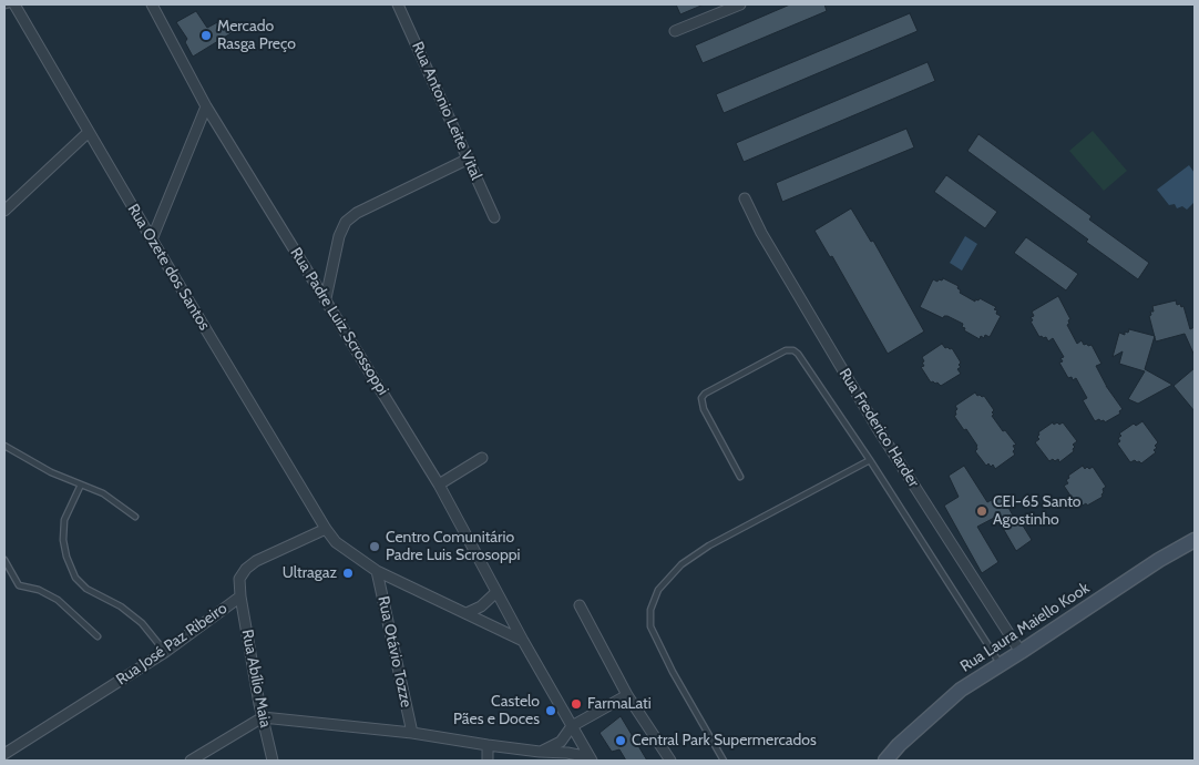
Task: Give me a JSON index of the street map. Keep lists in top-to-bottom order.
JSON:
{
  "streets": {
    "main road": ["Rua Laura Maiello Kook"],
    "street": [
      "Rua Antonio Leite Vital",
      "Rua Ozete dos Santos",
      "Rua Padre Luiz Scrossoppi",
      "Rua Frederico Harder",
      "Rua José Paz Ribeiro",
      "Rua Otávio Tozze",
      "Rua Abílio Maia"
    ]
  },
  "crossings": [
    ["Rua Ozete dos Santos", "Rua José Paz Ribeiro"],
    ["Rua Frederico Harder", "Rua Laura Maiello Kook"],
    ["Rua José Paz Ribeiro", "Rua Abílio Maia"]
  ],
  "places": [
    "Mercado Rasga Preço",
    "CEI-65 Santo Agostinho",
    "Centro Comunitário Padre Luis Scrosoppi",
    "Ultragaz",
    "FarmaLati",
    "Castelo Pães e Doces",
    "Central Park Supermercados"
  ]
}
